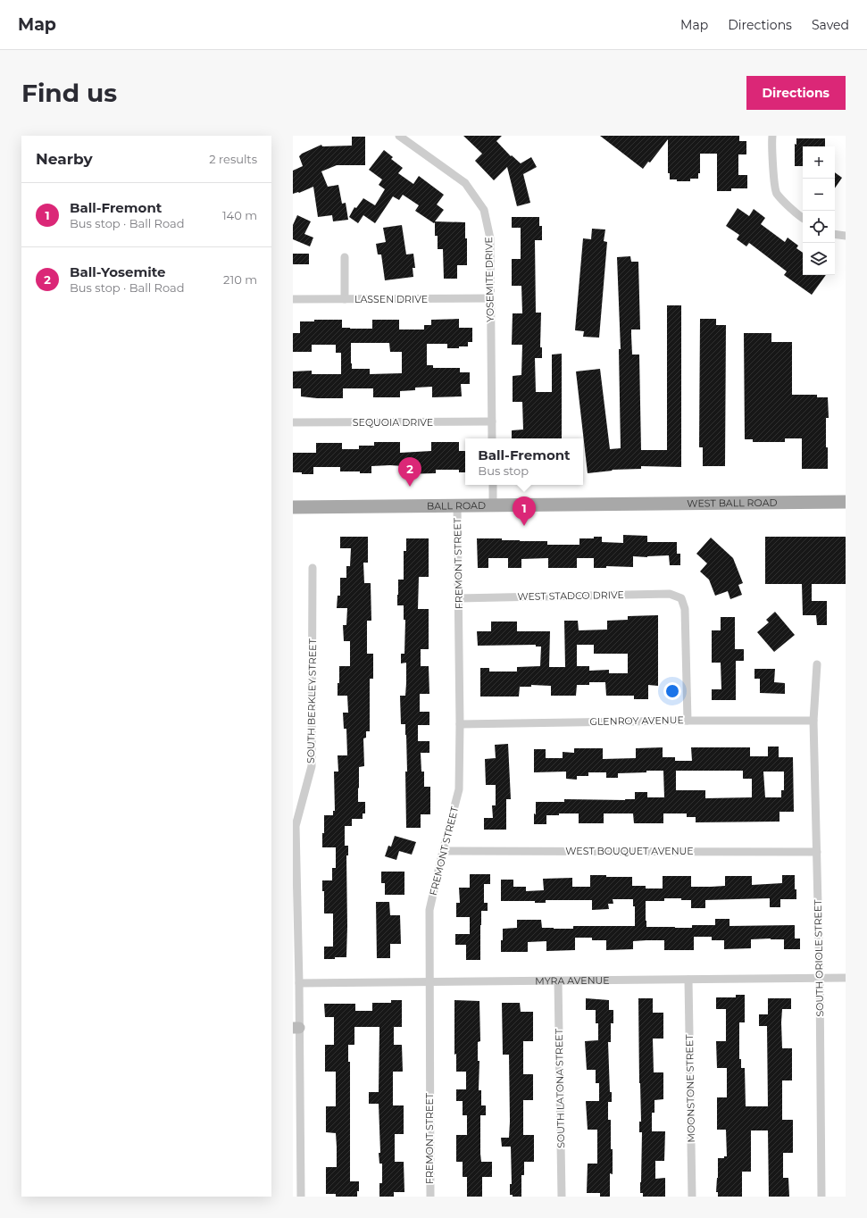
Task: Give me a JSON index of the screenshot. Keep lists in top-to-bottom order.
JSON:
{
  "streets": {
    "main road": ["WEST BALL ROAD", "BALL ROAD"],
    "street": [
      "YOSEMITE DRIVE",
      "LASSEN DRIVE",
      "SEQUOIA DRIVE",
      "FREMONT STREET",
      "WEST STADCO DRIVE",
      "SOUTH BERKLEY STREET",
      "GLENROY AVENUE",
      "WEST BOUQUET AVENUE",
      "SOUTH ORIOLE STREET",
      "MYRA AVENUE",
      "SOUTH LATONA STREET",
      "MOONSTONE STREET"
    ]
  },
  "crossings": [
    ["YOSEMITE DRIVE", "LASSEN DRIVE"],
    ["YOSEMITE DRIVE", "SEQUOIA DRIVE"],
    ["WEST BALL ROAD", "BALL ROAD"],
    ["BALL ROAD", "FREMONT STREET"],
    ["FREMONT STREET", "WEST STADCO DRIVE"],
    ["FREMONT STREET", "GLENROY AVENUE"],
    ["FREMONT STREET", "WEST BOUQUET AVENUE"],
    ["FREMONT STREET", "MYRA AVENUE"],
    ["WEST STADCO DRIVE", "GLENROY AVENUE"],
    ["SOUTH BERKLEY STREET", "MYRA AVENUE"],
    ["GLENROY AVENUE", "SOUTH ORIOLE STREET"],
    ["WEST BOUQUET AVENUE", "SOUTH ORIOLE STREET"],
    ["SOUTH ORIOLE STREET", "MYRA AVENUE"],
    ["MYRA AVENUE", "SOUTH LATONA STREET"],
    ["MYRA AVENUE", "MOONSTONE STREET"]
  ],
  "page": {
    "header": "Map",
    "nav": ["Map", "Directions", "Saved"],
    "buttons": "Directions",
    "title": "Find us",
    "heading": ["Nearby", "2 results"],
    "map_buttons": ["+", "−"],
    "list": [
      {
        "mark": "1",
        "name": "Ball-Fremont",
        "note": "Bus stop · Ball Road",
        "value": "140 m"
      },
      {
        "mark": "2",
        "name": "Ball-Yosemite",
        "note": "Bus stop · Ball Road",
        "value": "210 m"
      }
    ],
    "popup": ["Ball-Fremont", "Bus stop"],
    "pins": ["2", "1"]
  }
}
